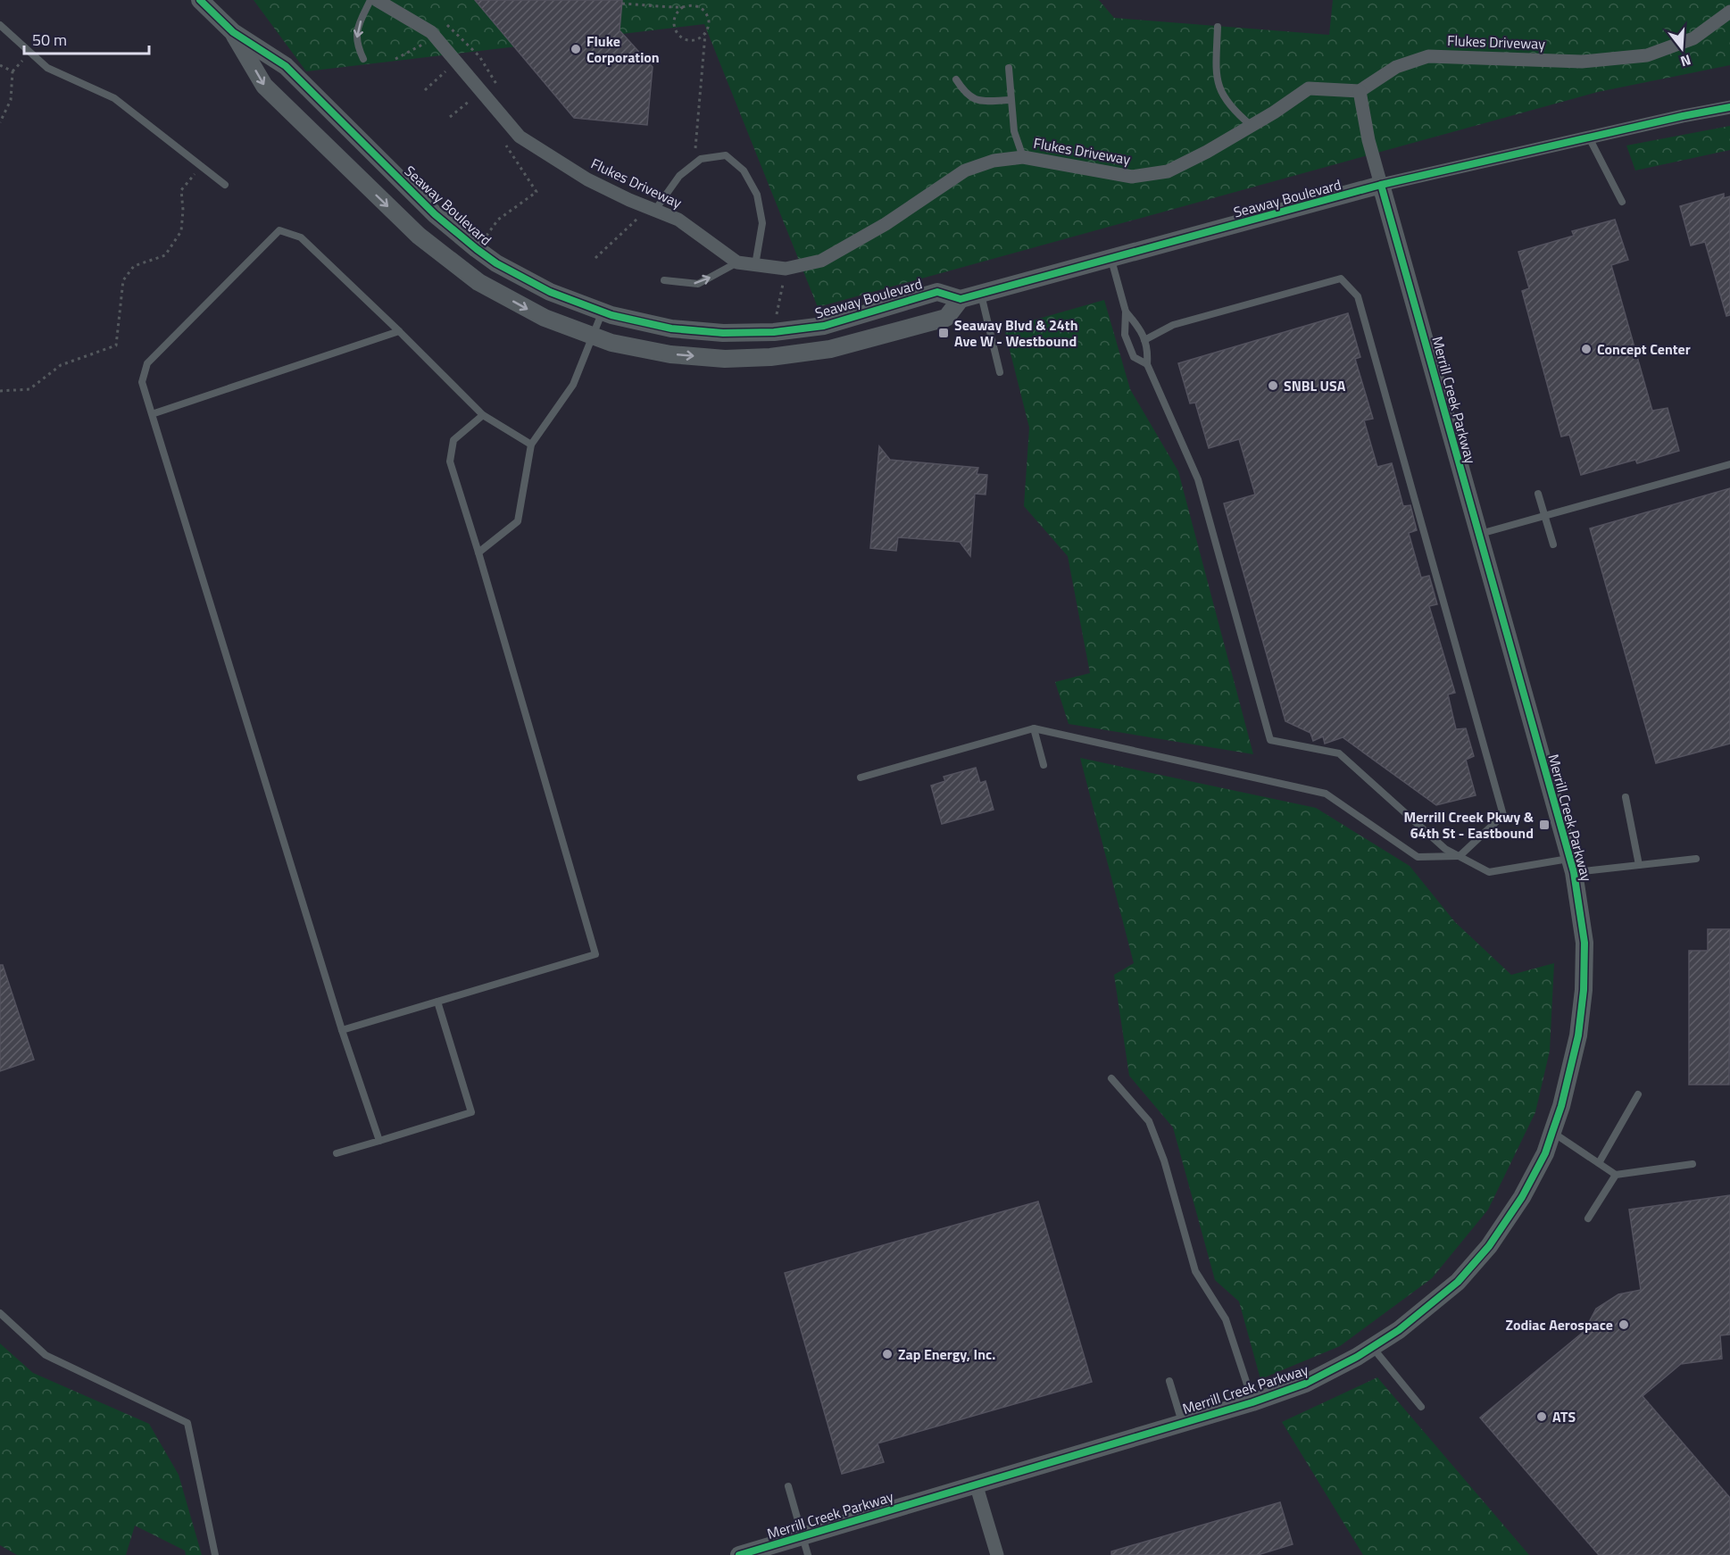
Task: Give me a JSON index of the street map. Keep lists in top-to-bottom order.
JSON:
{
  "streets": {
    "street": ["Flukes Driveway", "Seaway Boulevard", "Merrill Creek Parkway"]
  },
  "crossings": [
    ["Seaway Boulevard", "Merrill Creek Parkway"]
  ],
  "places": {
    "other": [
      "Fluke Corporation",
      "Concept Center",
      "SNBL USA",
      "Zodiac Aerospace",
      "Zap Energy, Inc.",
      "ATS"
    ],
    "transit": ["Seaway Blvd & 24th Ave W - Westbound", "Merrill Creek Pkwy & 64th St - Eastbound"]
  },
  "scale_bar": "50 m",
  "north": "bottom"
}
